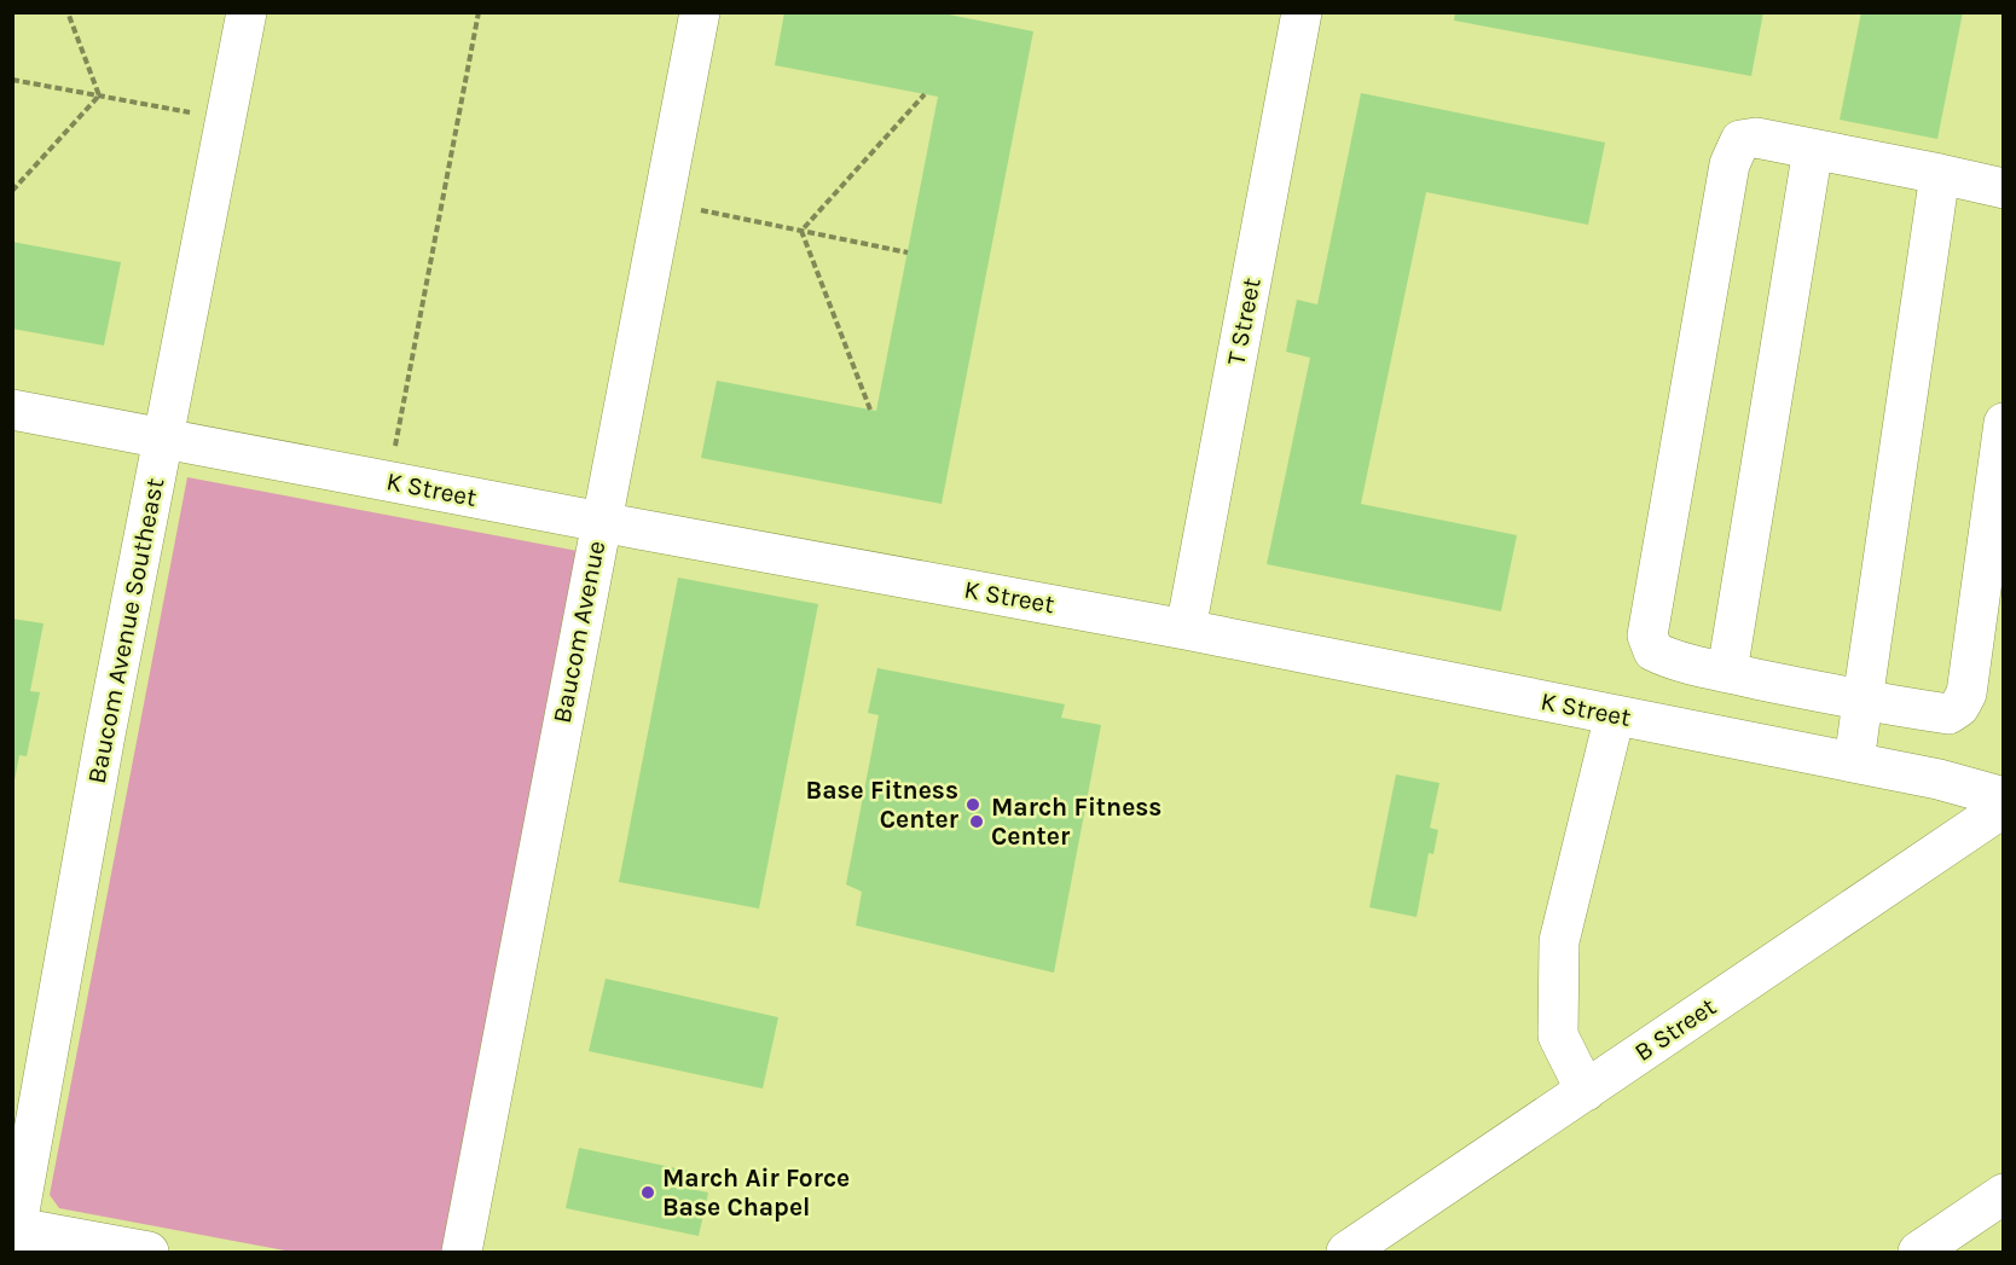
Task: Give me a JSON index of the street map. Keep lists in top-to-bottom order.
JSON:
{
  "streets": {
    "street": [
      "T Street",
      "K Street",
      "Baucom Avenue Southeast",
      "Baucom Avenue",
      "B Street"
    ]
  },
  "crossings": [
    ["T Street", "K Street"],
    ["K Street", "Baucom Avenue Southeast"],
    ["K Street", "Baucom Avenue"]
  ],
  "places": ["Base Fitness Center", "March Fitness Center", "March Air Force Base Chapel"]
}
